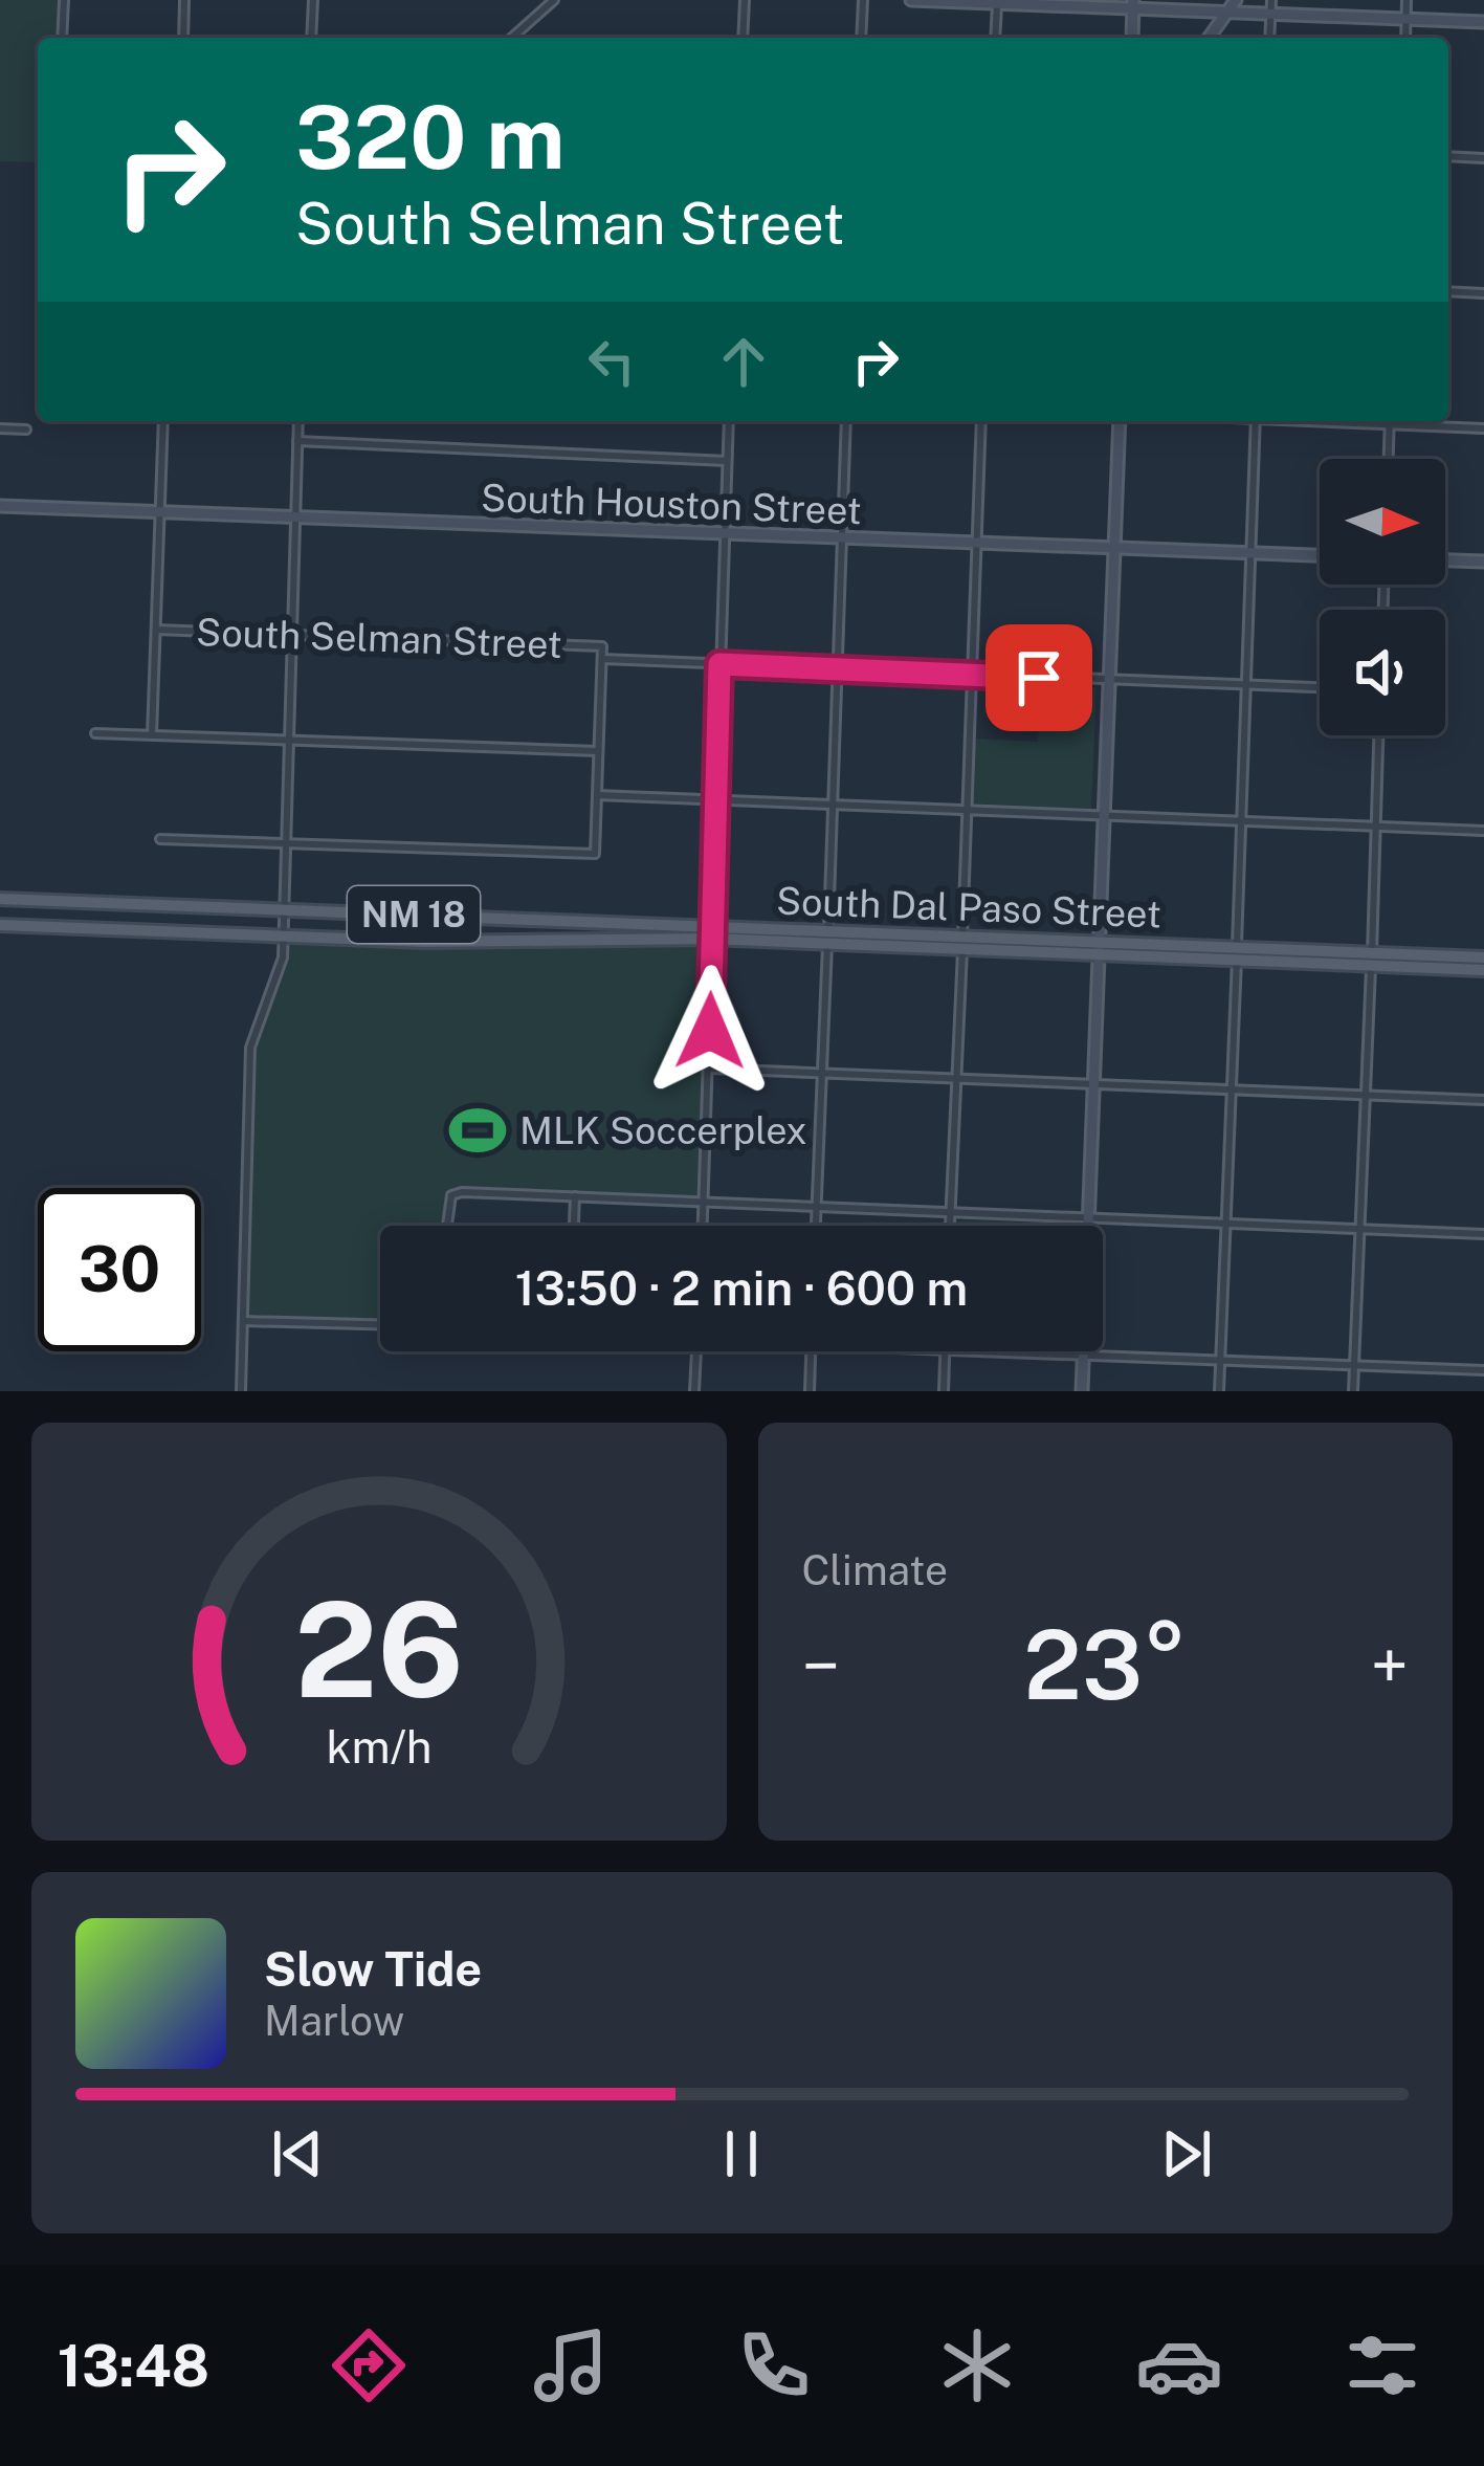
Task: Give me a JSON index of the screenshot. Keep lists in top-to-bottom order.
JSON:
{
  "streets": {
    "main road": ["South Dal Paso Street", "NM 18"],
    "street": ["South Houston Street", "South Selman Street"]
  },
  "places": {
    "sports": ["MLK Soccerplex"]
  },
  "north": "right",
  "page": {
    "turn": ["320 m", "South Selman Street"],
    "limit": "30",
    "trip": "13:50 · 2 min · 600 m",
    "tile": "Climate",
    "heat": ["−", "23°", "+"],
    "song": ["Slow Tide", "Marlow"],
    "tabs": "13:48",
    "gauge": ["26", "km/h"]
  }
}
